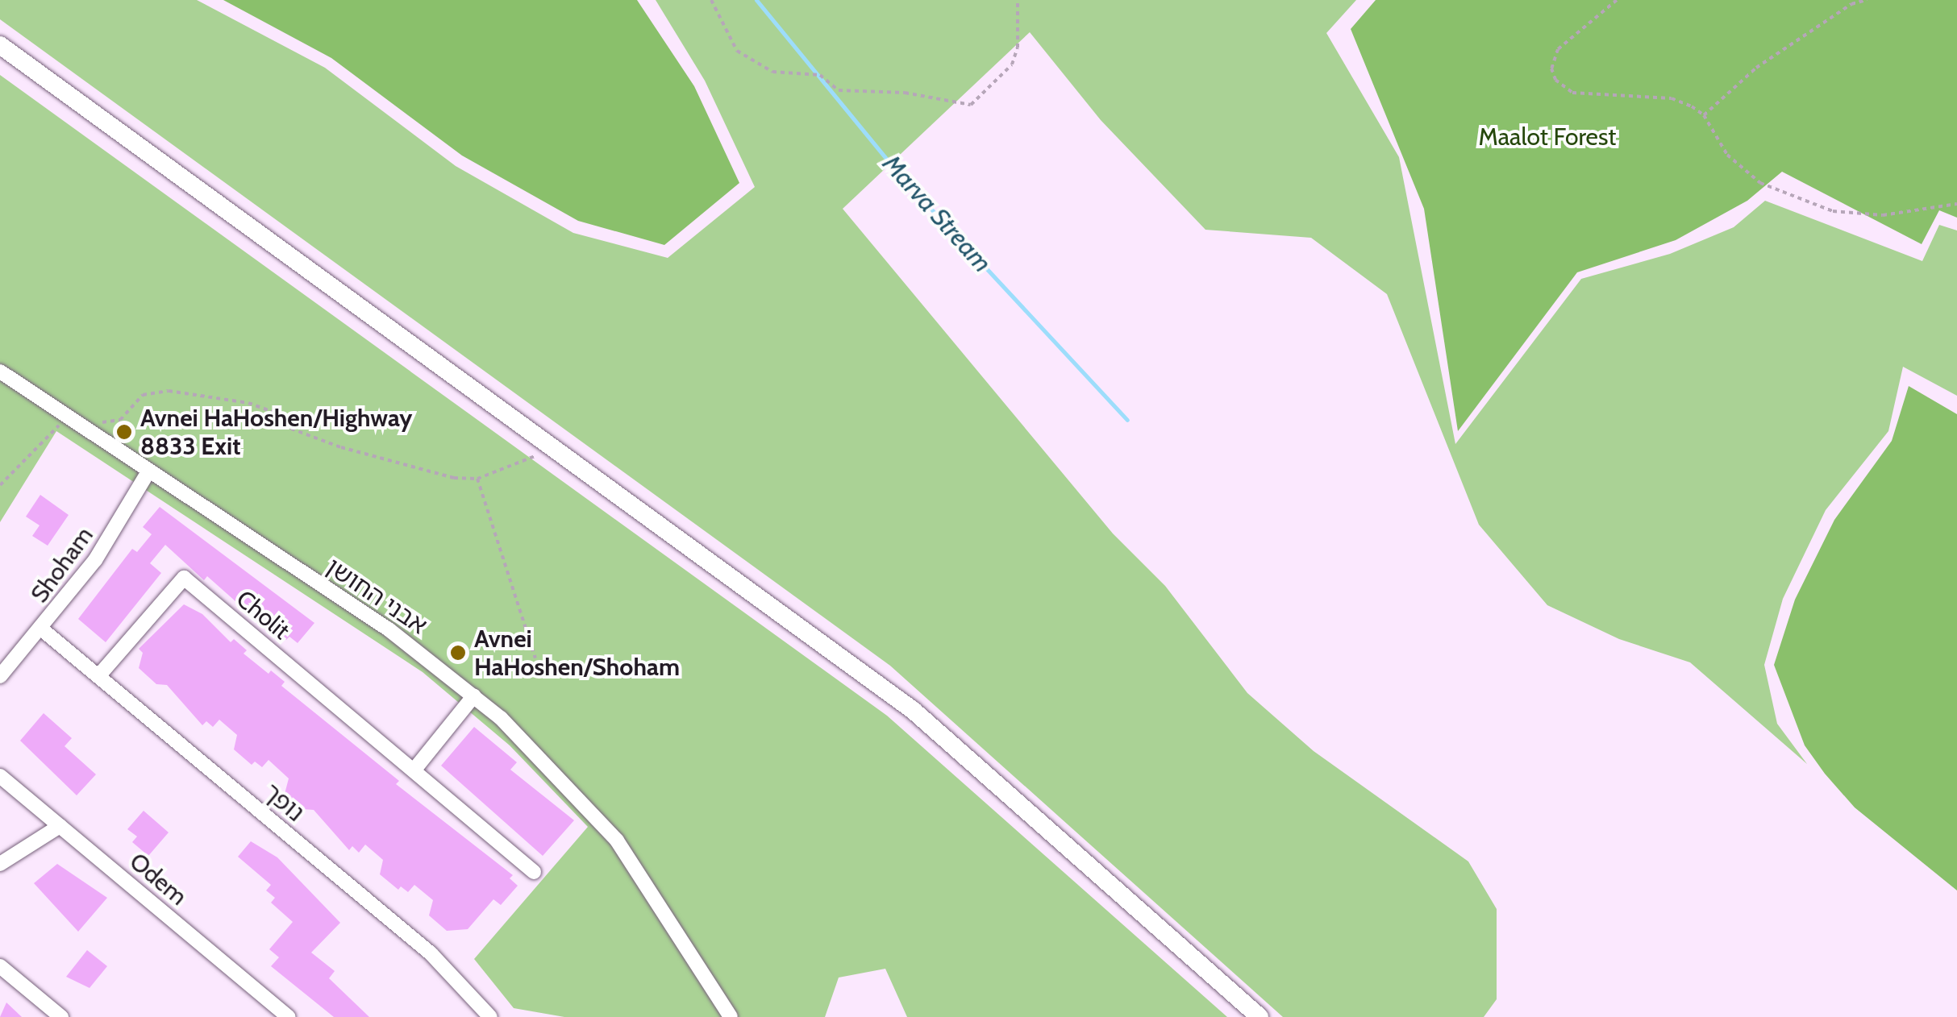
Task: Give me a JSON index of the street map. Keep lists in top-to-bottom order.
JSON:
{
  "streets": {
    "street": [
      "Shoham",
      "אבני החושן",
      "Cholit",
      "נופך",
      "Odem"
    ]
  },
  "crossings": [
    ["Shoham", "אבני החושן"],
    ["Shoham", "נופך"],
    ["Cholit", "נופך"]
  ],
  "water": ["Marva Stream"],
  "parks": ["Maalot Forest"],
  "places": ["Avnei HaHoshen/Highway 8833 Exit", "Avnei HaHoshen/Shoham"]
}
